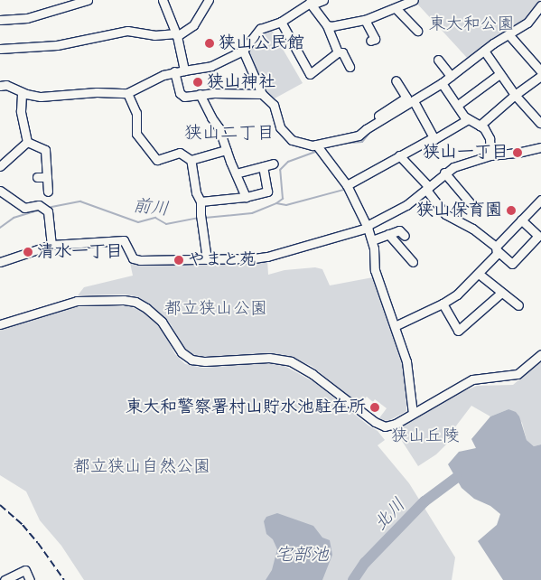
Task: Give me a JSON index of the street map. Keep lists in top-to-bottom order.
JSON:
{
  "districts": ["狭山二丁目"],
  "water": ["前川", "北川", "宅部池"],
  "parks": [
    "東大和公園",
    "都立狭山公園",
    "狭山丘陵",
    "都立狭山自然公園"
  ],
  "places": [
    "狭山公民館",
    "狭山神社",
    "狭山一丁目",
    "狭山保育園",
    "清水一丁目",
    "やまと苑",
    "東大和警察署村山貯水池駐在所"
  ]
}
